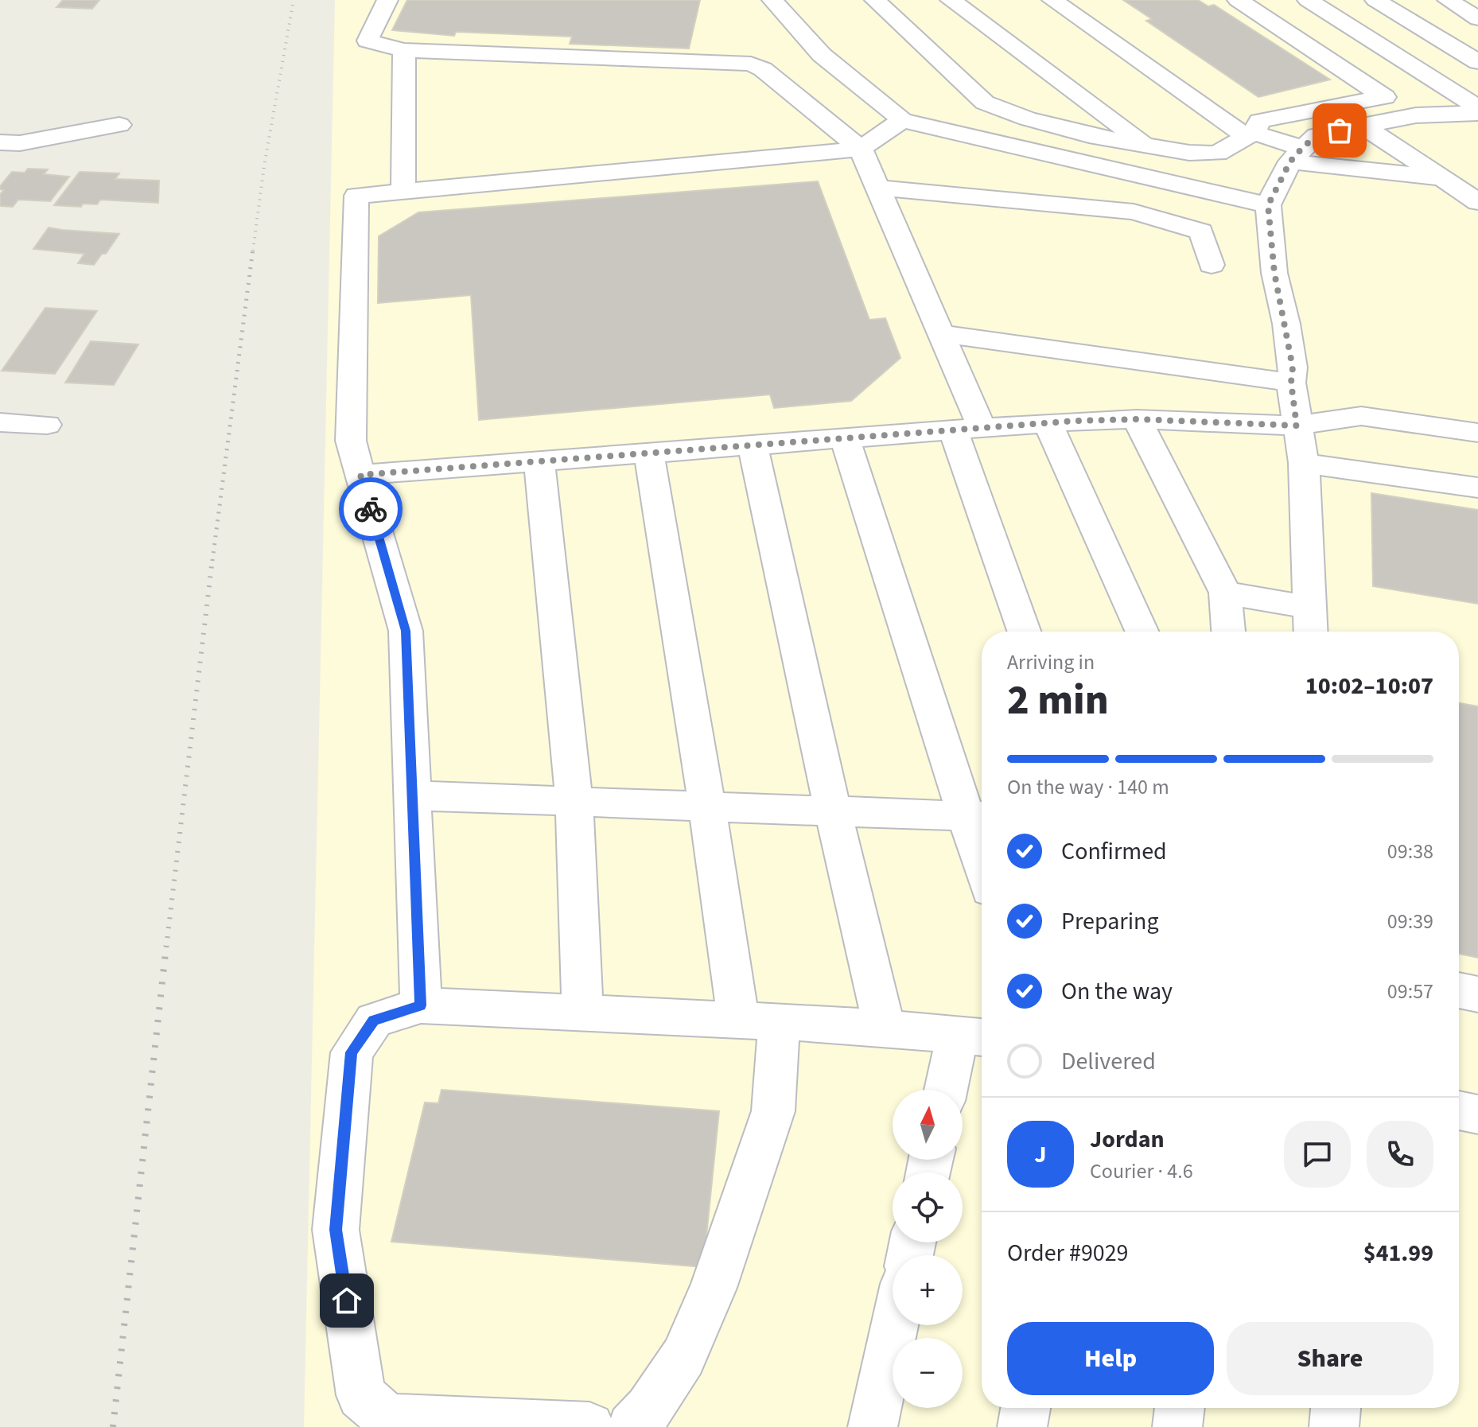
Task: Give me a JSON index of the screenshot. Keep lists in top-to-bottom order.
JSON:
{
  "north": "top",
  "page": {
    "heading": ["2 min", "Arriving in", "10:02–10:07"],
    "panel": [
      "Jordan",
      "Courier · 4.6",
      "Order #9029",
      "$41.99"
    ],
    "bar": "On the way · 140 m",
    "list": [
      ["Confirmed", "09:38"],
      ["Preparing", "09:39"],
      ["On the way", "09:57"],
      "Delivered"
    ],
    "map_buttons": ["+", "−"],
    "round": "J",
    "buttons": ["Help", "Share"]
  }
}
